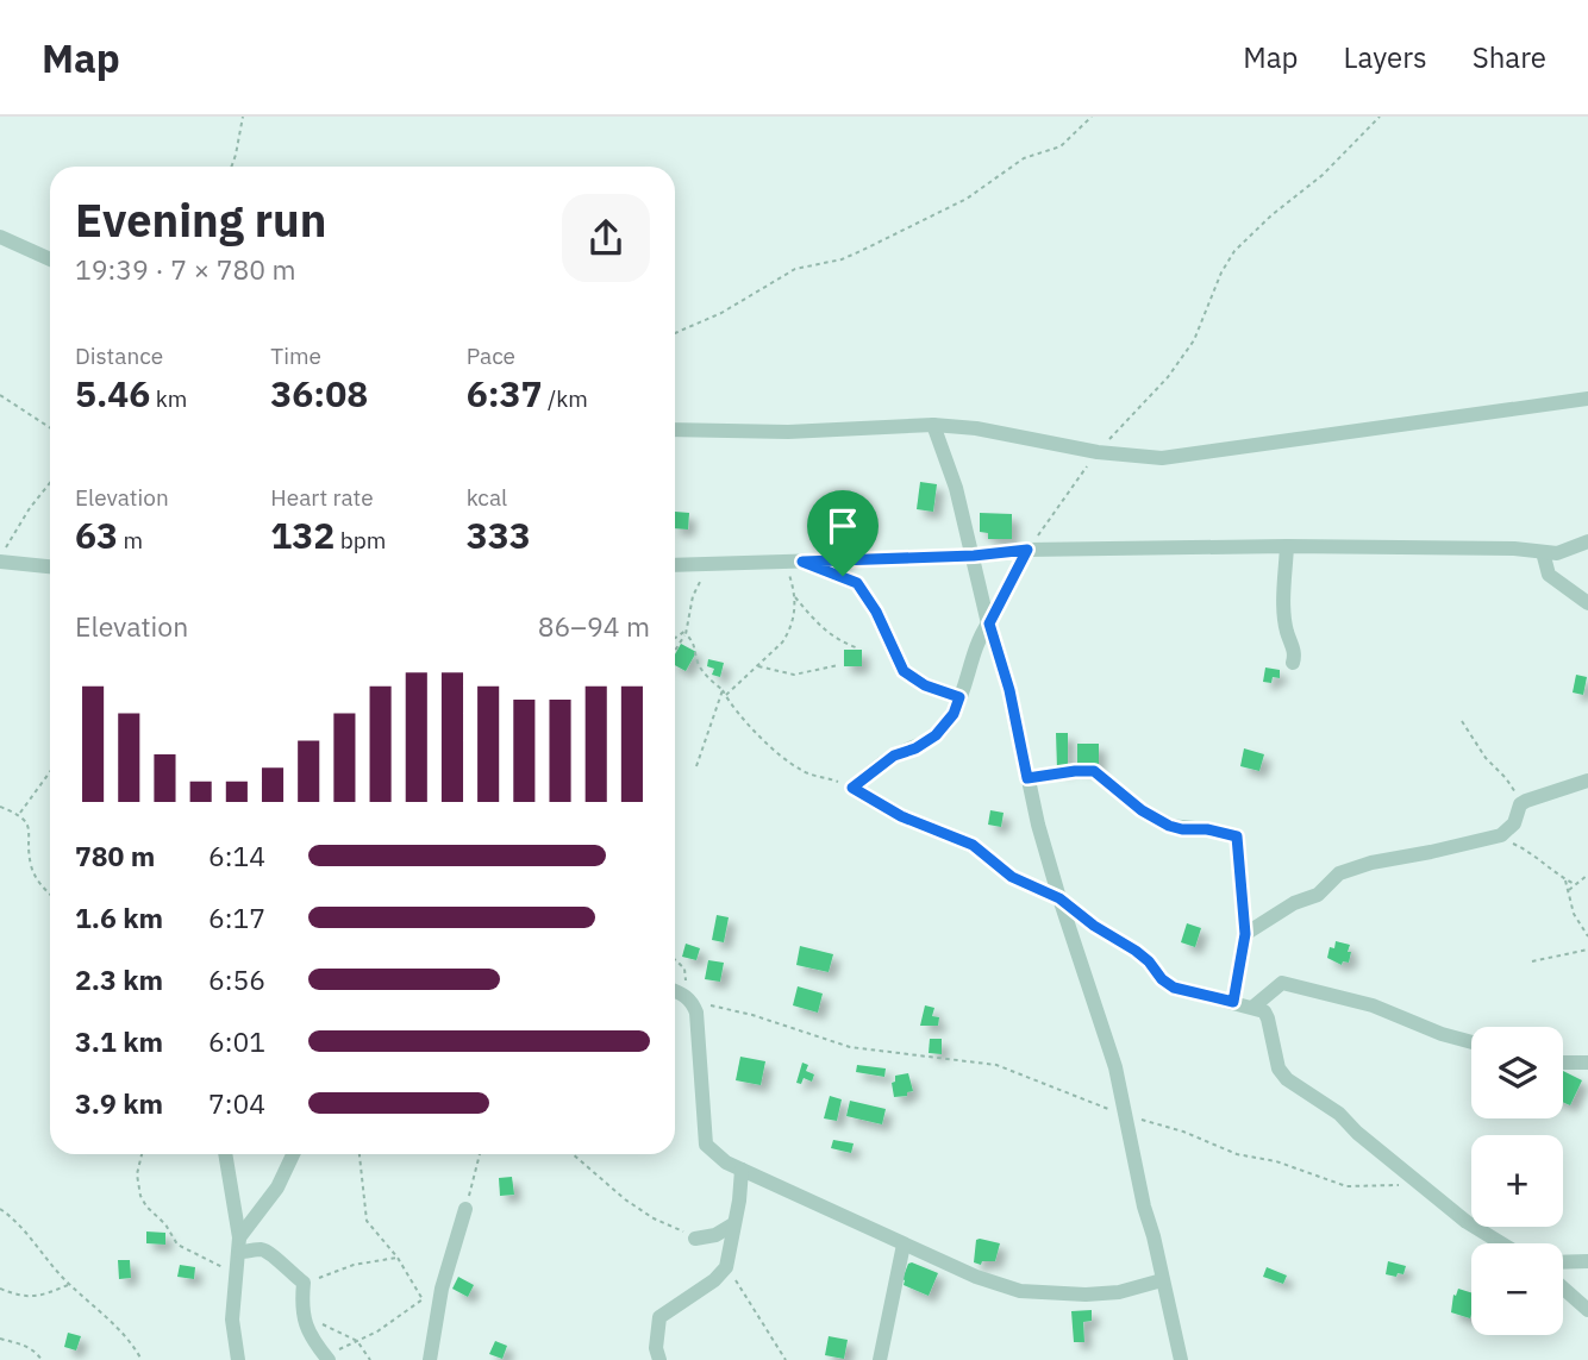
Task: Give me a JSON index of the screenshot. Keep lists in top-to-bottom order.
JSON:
{
  "page": {
    "header": "Map",
    "nav": ["Map", "Layers", "Share"],
    "heading": ["Evening run", "19:39 · 7 × 780 m"],
    "stats": [
      ["Distance", "5.46 km"],
      ["Time", "36:08"],
      ["Pace", "6:37 /km"],
      ["Elevation", "63 m"],
      ["Heart rate", "132 bpm"],
      ["kcal", "333"]
    ],
    "chart": ["Elevation", "86–94 m"],
    "list": [
      {
        "name": "780 m",
        "note": "6:14"
      },
      {
        "name": "1.6 km",
        "note": "6:17"
      },
      {
        "name": "2.3 km",
        "note": "6:56"
      },
      {
        "name": "3.1 km",
        "note": "6:01"
      },
      {
        "name": "3.9 km",
        "note": "7:04"
      }
    ],
    "map_buttons": ["+", "−"]
  }
}
